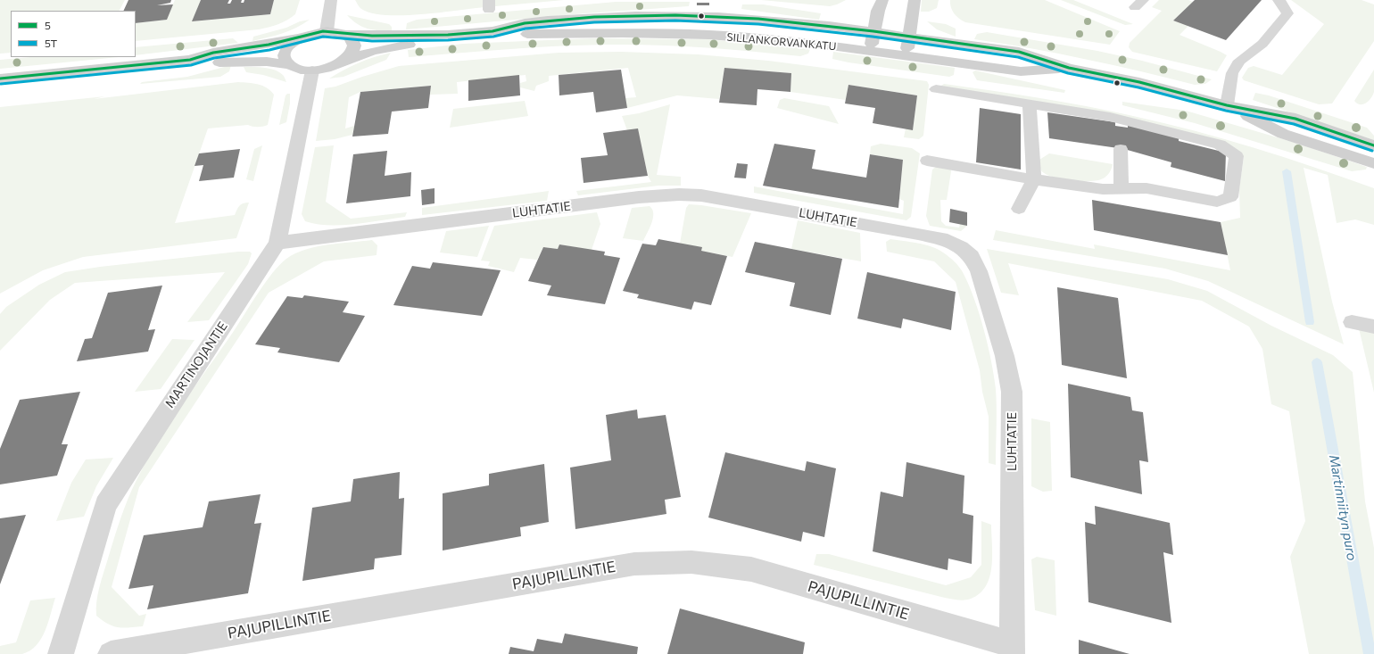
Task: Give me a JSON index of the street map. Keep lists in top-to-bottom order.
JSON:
{
  "streets": {
    "main road": ["SILLANKORVANKATU"],
    "street": ["LUHTATIE", "MARTINOJANTIE", "PAJUPILLINTIE"]
  },
  "crossings": [
    ["SILLANKORVANKATU", "MARTINOJANTIE"],
    ["LUHTATIE", "MARTINOJANTIE"],
    ["LUHTATIE", "PAJUPILLINTIE"]
  ],
  "water": ["Martinniityn puro"],
  "lines": ["transit line 5", "transit line 5T"],
  "legend": ["5", "5T"]
}
